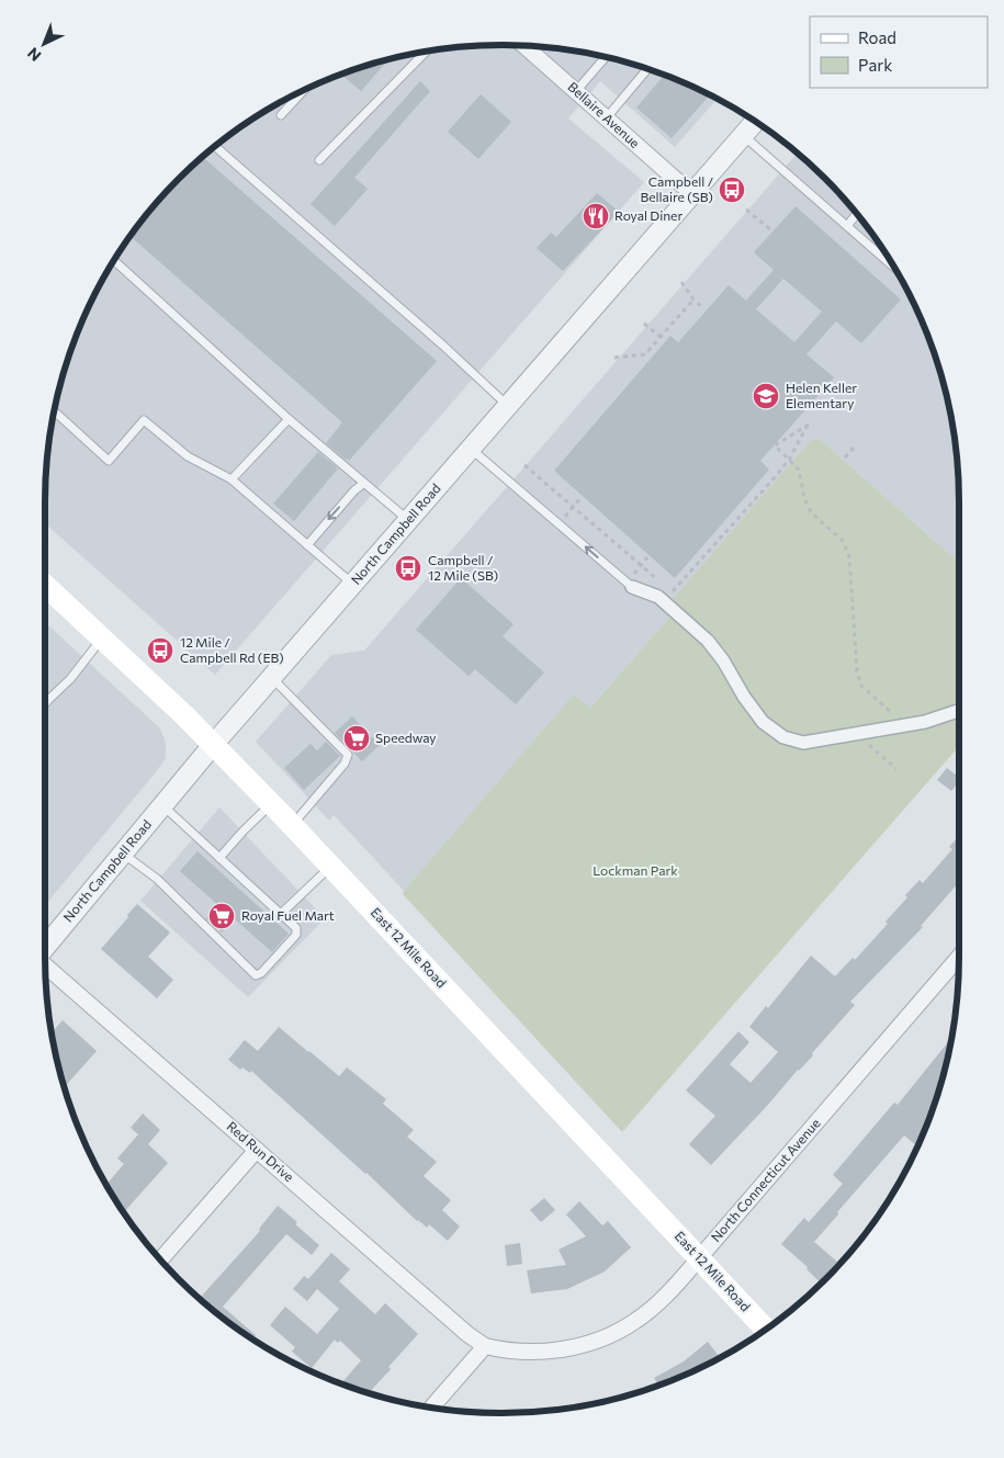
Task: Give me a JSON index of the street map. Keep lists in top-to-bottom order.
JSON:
{
  "streets": {
    "main road": ["East 12 Mile Road"],
    "street": [
      "Bellaire Avenue",
      "North Campbell Road",
      "Red Run Drive",
      "North Connecticut Avenue"
    ]
  },
  "crossings": [
    ["Bellaire Avenue", "North Campbell Road"],
    ["North Campbell Road", "East 12 Mile Road"],
    ["East 12 Mile Road", "North Connecticut Avenue"],
    ["Red Run Drive", "North Connecticut Avenue"]
  ],
  "parks": ["Lockman Park"],
  "places": {
    "bus stop": ["Campbell / Bellaire (SB)", "Campbell / 12 Mile (SB)", "12 Mile / Campbell Rd (EB)"],
    "restaurant": ["Royal Diner"],
    "school or university": ["Helen Keller Elementary"],
    "supermarket": ["Speedway", "Royal Fuel Mart"]
  },
  "legend": ["Road", "Park"],
  "north": "bottom left"
}
